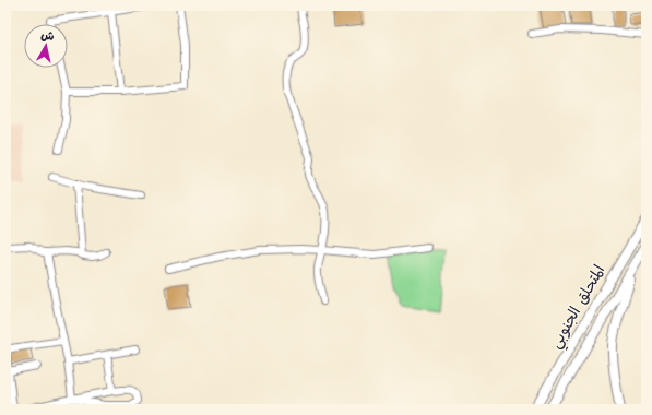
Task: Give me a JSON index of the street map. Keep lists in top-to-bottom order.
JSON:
{
  "streets": {
    "highway": ["المتحلق الجنوبي"]
  },
  "north": "top"
}
